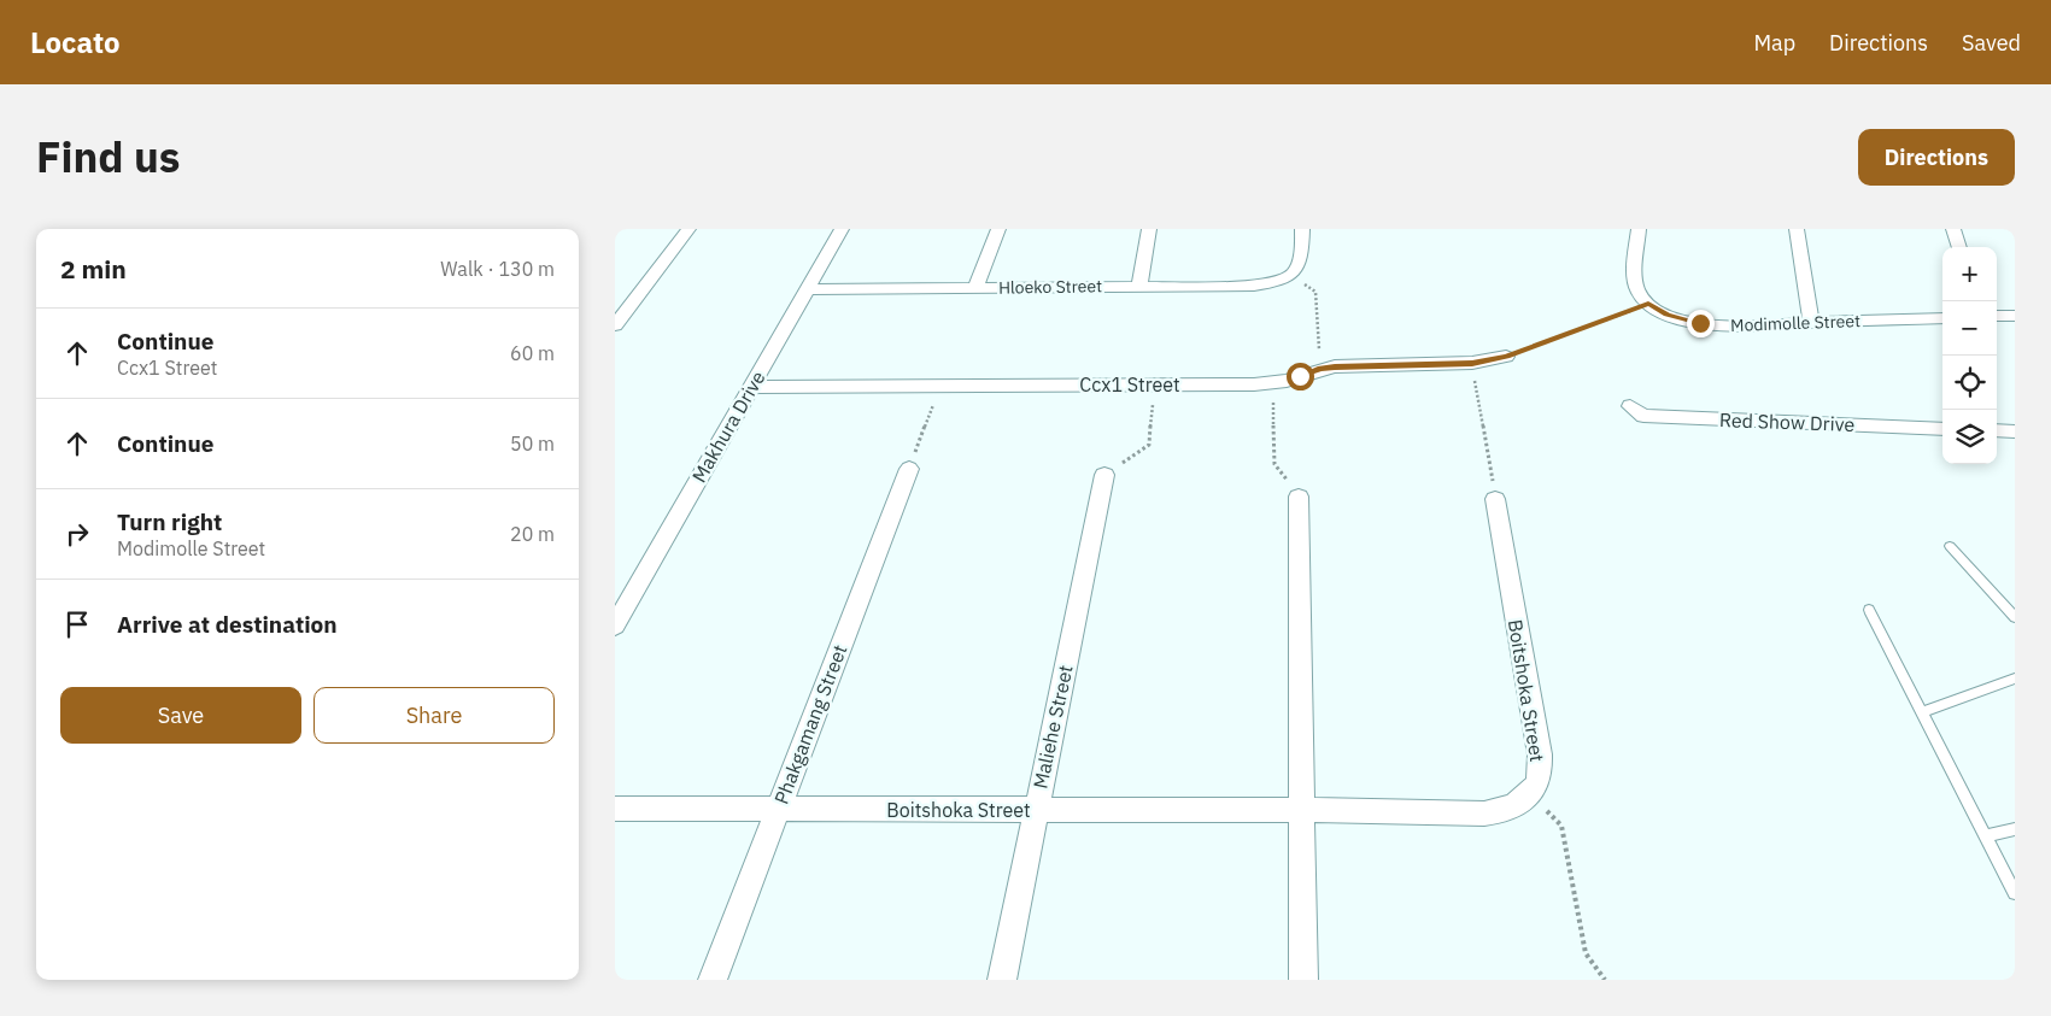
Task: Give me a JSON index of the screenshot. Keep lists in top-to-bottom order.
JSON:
{
  "streets": {
    "street": [
      "Hloeko Street",
      "Modimolle Street",
      "Ccx1 Street",
      "Red Show Drive",
      "Makhura Drive",
      "Boitshoka Street",
      "Phakgamang Street",
      "Maliehe Street"
    ]
  },
  "crossings": [
    ["Hloeko Street", "Makhura Drive"],
    ["Ccx1 Street", "Makhura Drive"],
    ["Boitshoka Street", "Phakgamang Street"],
    ["Boitshoka Street", "Maliehe Street"]
  ],
  "page": {
    "header": "Locato",
    "nav": ["Map", "Directions", "Saved"],
    "title": "Find us",
    "buttons": [
      "Directions",
      ["Save", "Share"]
    ],
    "heading": ["2 min", "Walk · 130 m"],
    "map_buttons": ["+", "−"],
    "list": [
      ["Continue", "Ccx1 Street", "60 m"],
      ["Continue", "50 m"],
      ["Turn right", "Modimolle Street", "20 m"],
      "Arrive at destination"
    ]
  }
}
